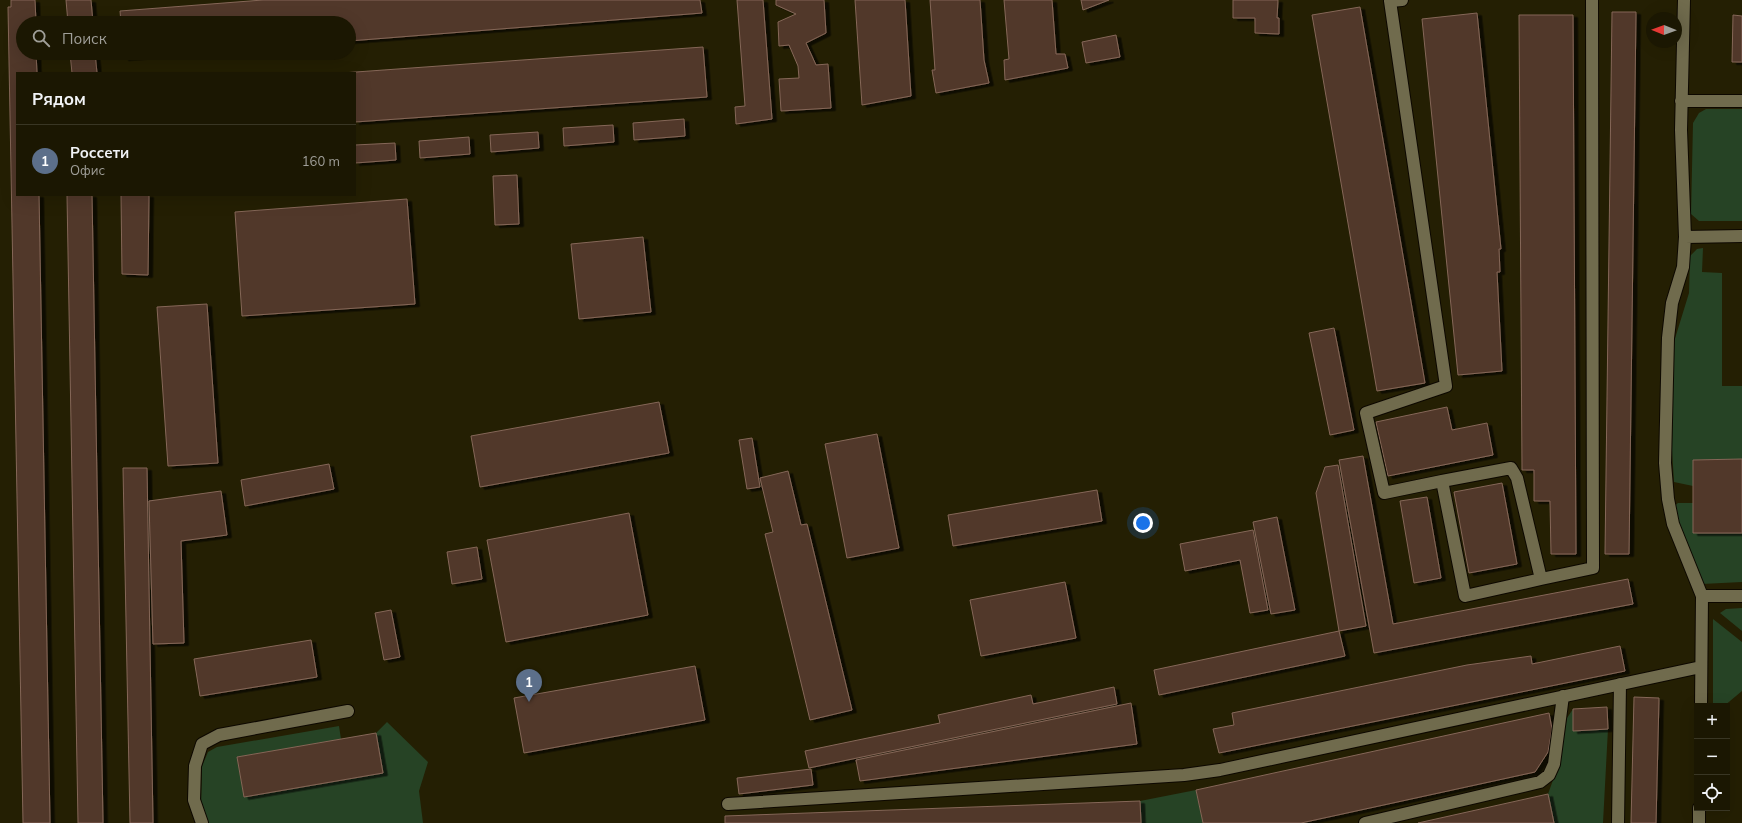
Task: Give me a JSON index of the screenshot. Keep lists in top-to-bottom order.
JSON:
{
  "north": "left",
  "page": {
    "search": "Поиск",
    "heading": "Рядом",
    "list": [
      {
        "mark": "1",
        "name": "Россети",
        "note": "Офис",
        "value": "160 m"
      }
    ],
    "pins": "1",
    "map_buttons": ["+", "−"]
  }
}
